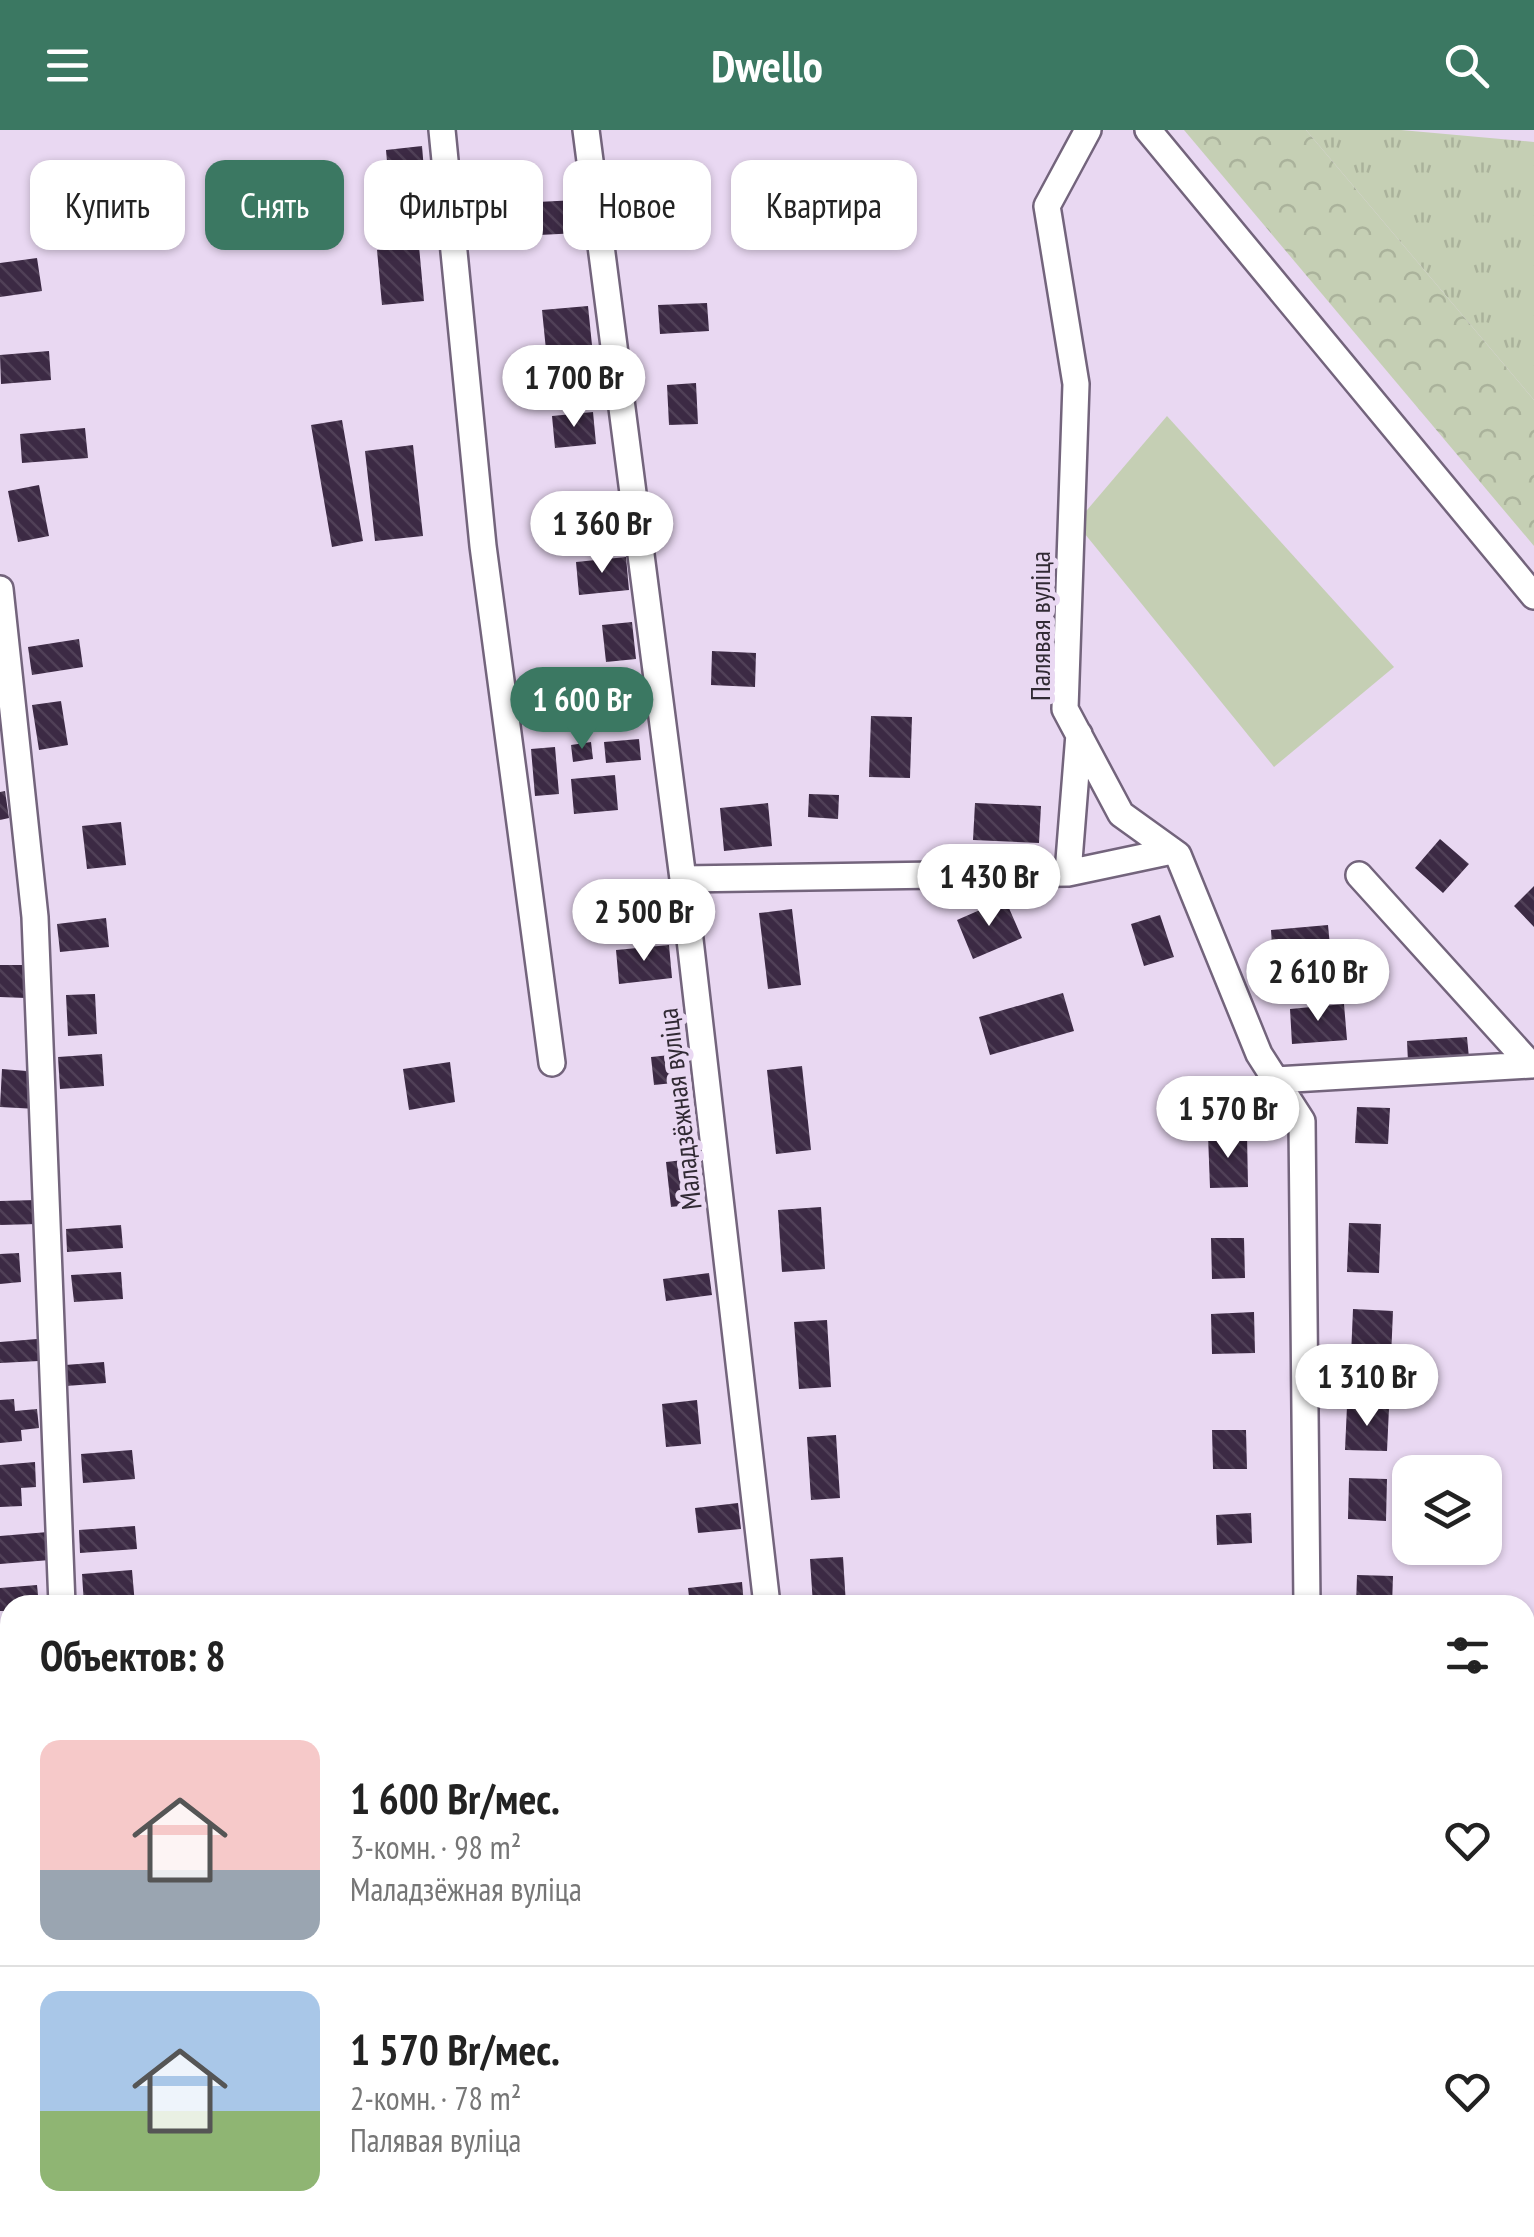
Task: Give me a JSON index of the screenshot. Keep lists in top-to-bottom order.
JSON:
{
  "streets": {
    "street": ["Палявая вуліца", "Маладзёжная вуліца"]
  },
  "page": {
    "header": "Dwello",
    "chip": [
      "Купить",
      "Снять",
      "Фильтры",
      "Новое",
      "Квартира"
    ],
    "price": [
      "1 700 Br",
      "1 360 Br",
      "1 600 Br",
      "1 430 Br",
      "2 500 Br",
      "2 610 Br",
      "1 570 Br",
      "1 310 Br"
    ],
    "heading": "Объектов: 8",
    "list": [
      {
        "name": "1 600 Br/мес.",
        "note": "3-комн. · 98 m² · Маладзёжная вуліца"
      },
      {
        "name": "1 570 Br/мес.",
        "note": "2-комн. · 78 m² · Палявая вуліца"
      }
    ]
  }
}
